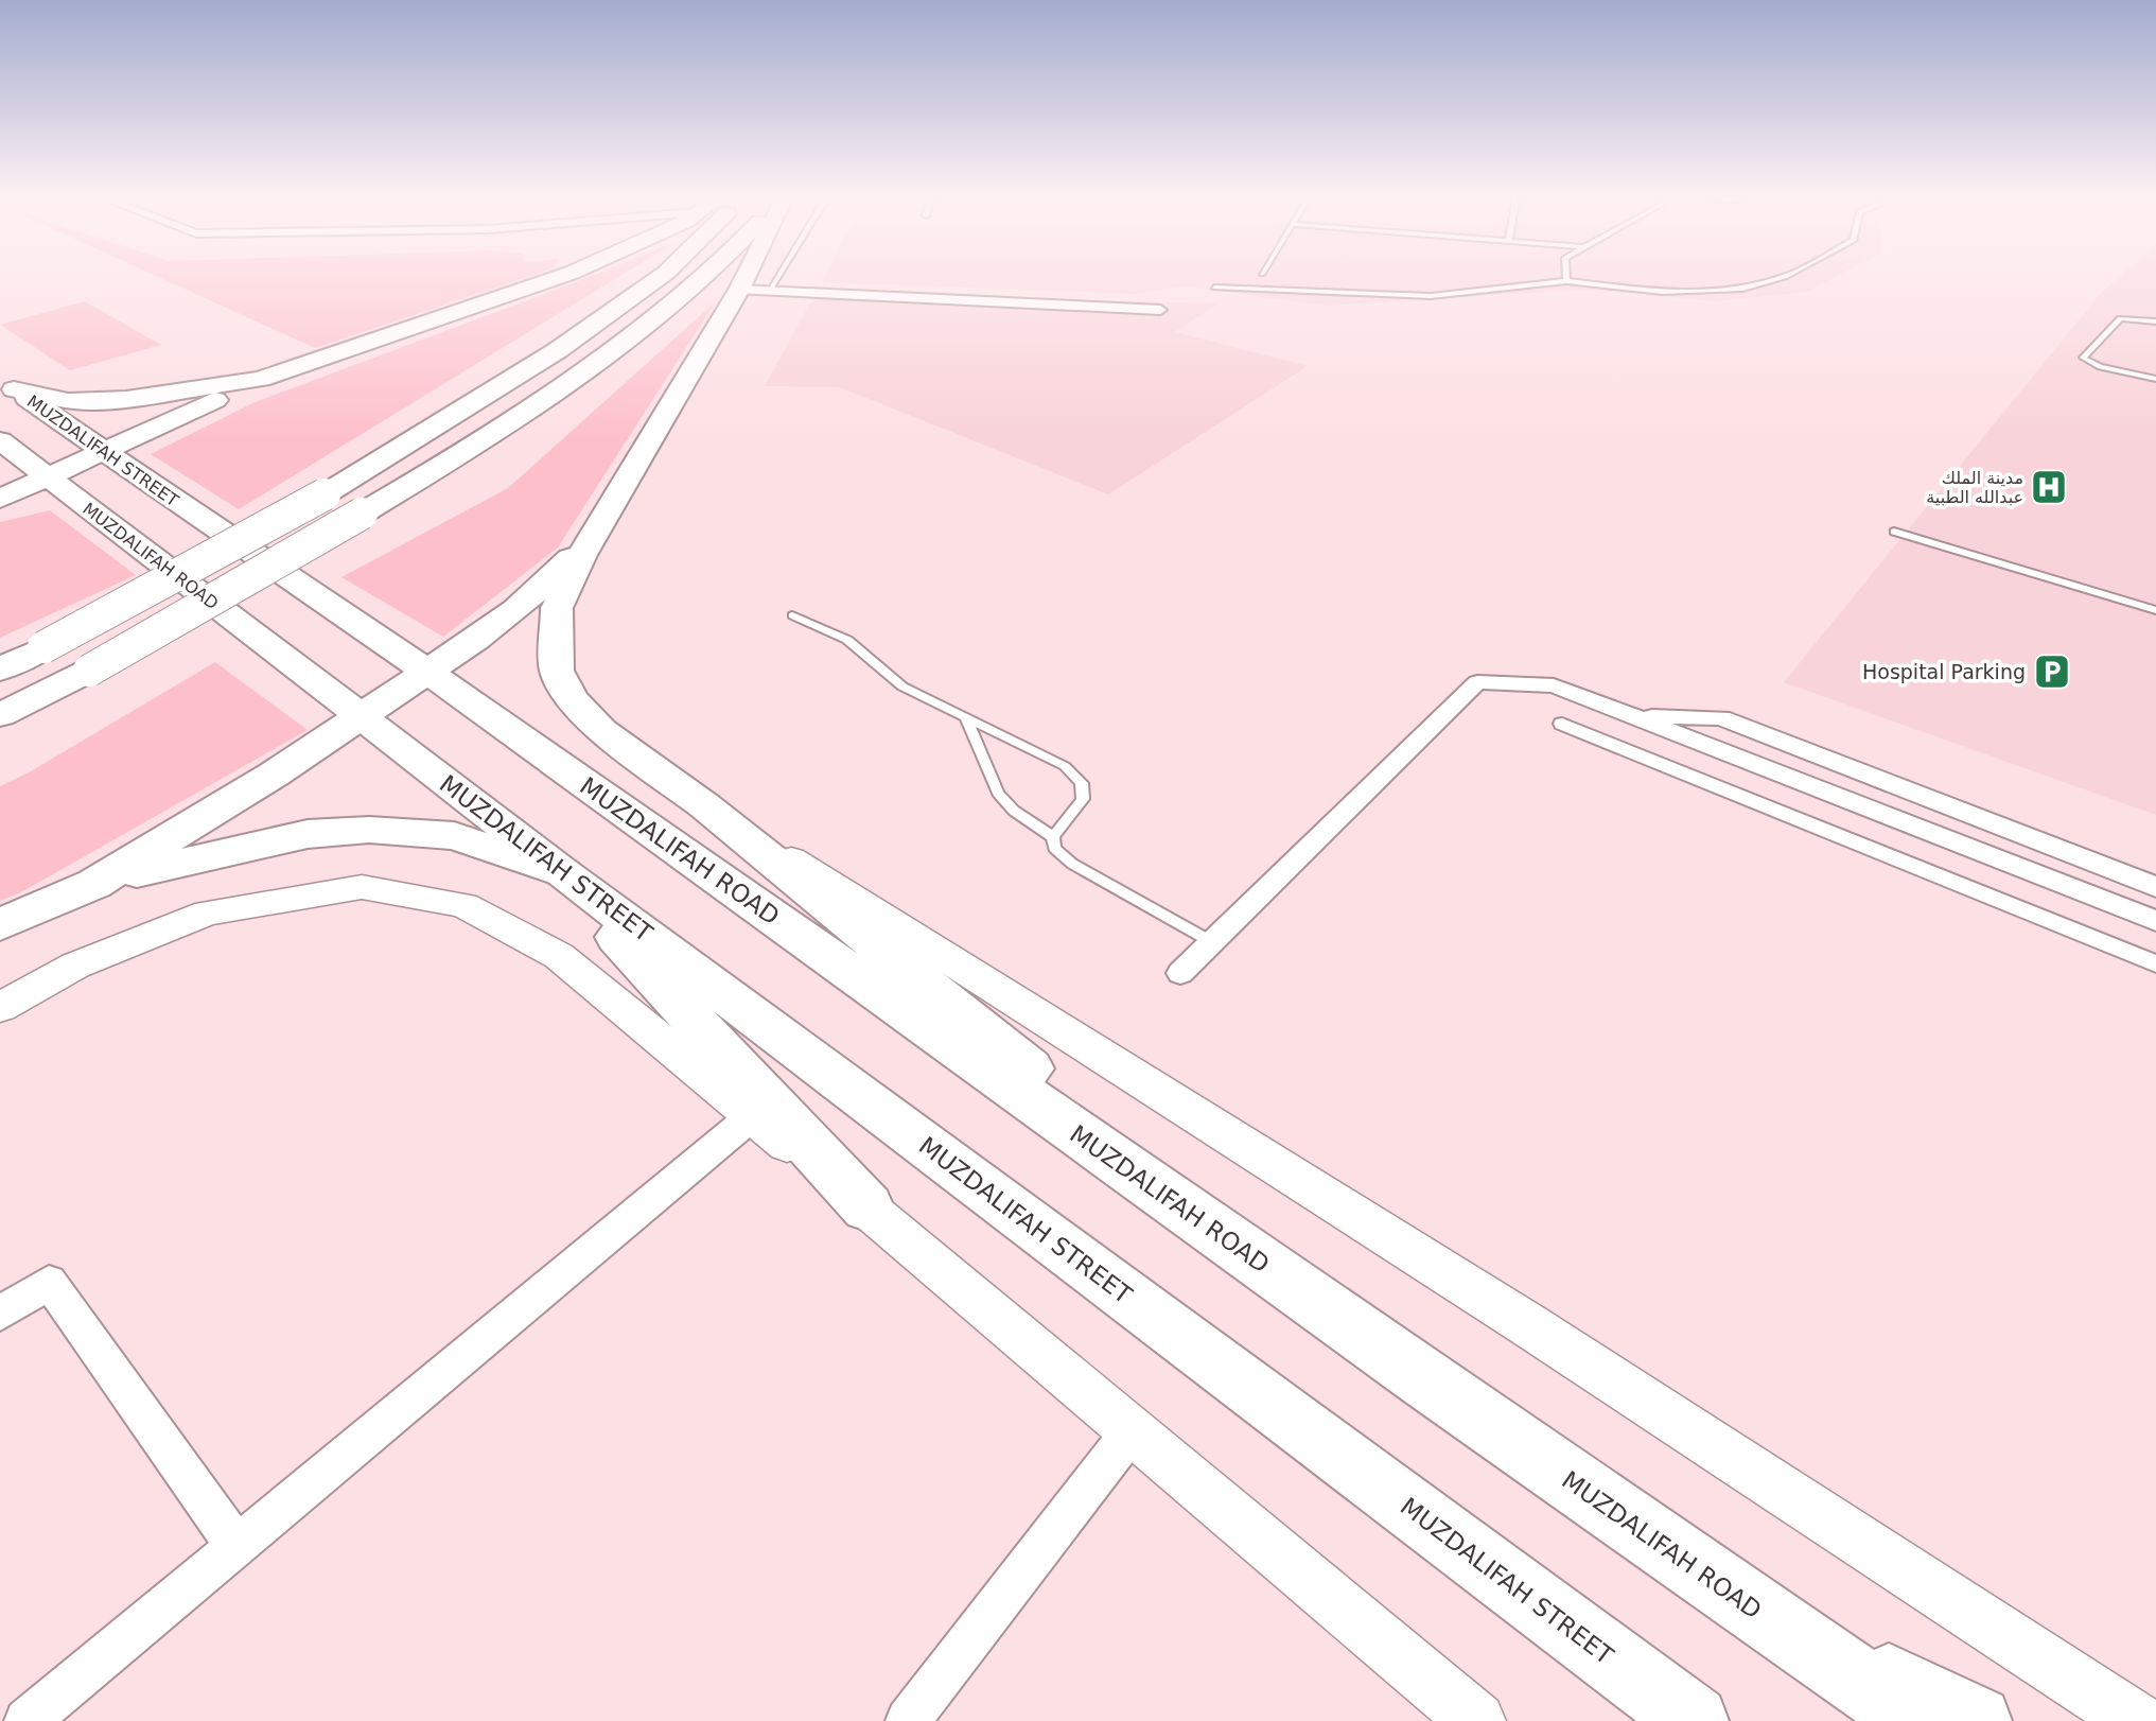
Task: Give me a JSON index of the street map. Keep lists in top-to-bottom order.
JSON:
{
  "streets": {
    "main road": ["MUZDALIFAH STREET", "MUZDALIFAH ROAD"]
  },
  "crossings": [
    ["MUZDALIFAH STREET", "MUZDALIFAH ROAD"]
  ],
  "places": {
    "hospital": ["مدينة الملك عبدالله الطبية"],
    "parking": ["Hospital Parking"]
  }
}
